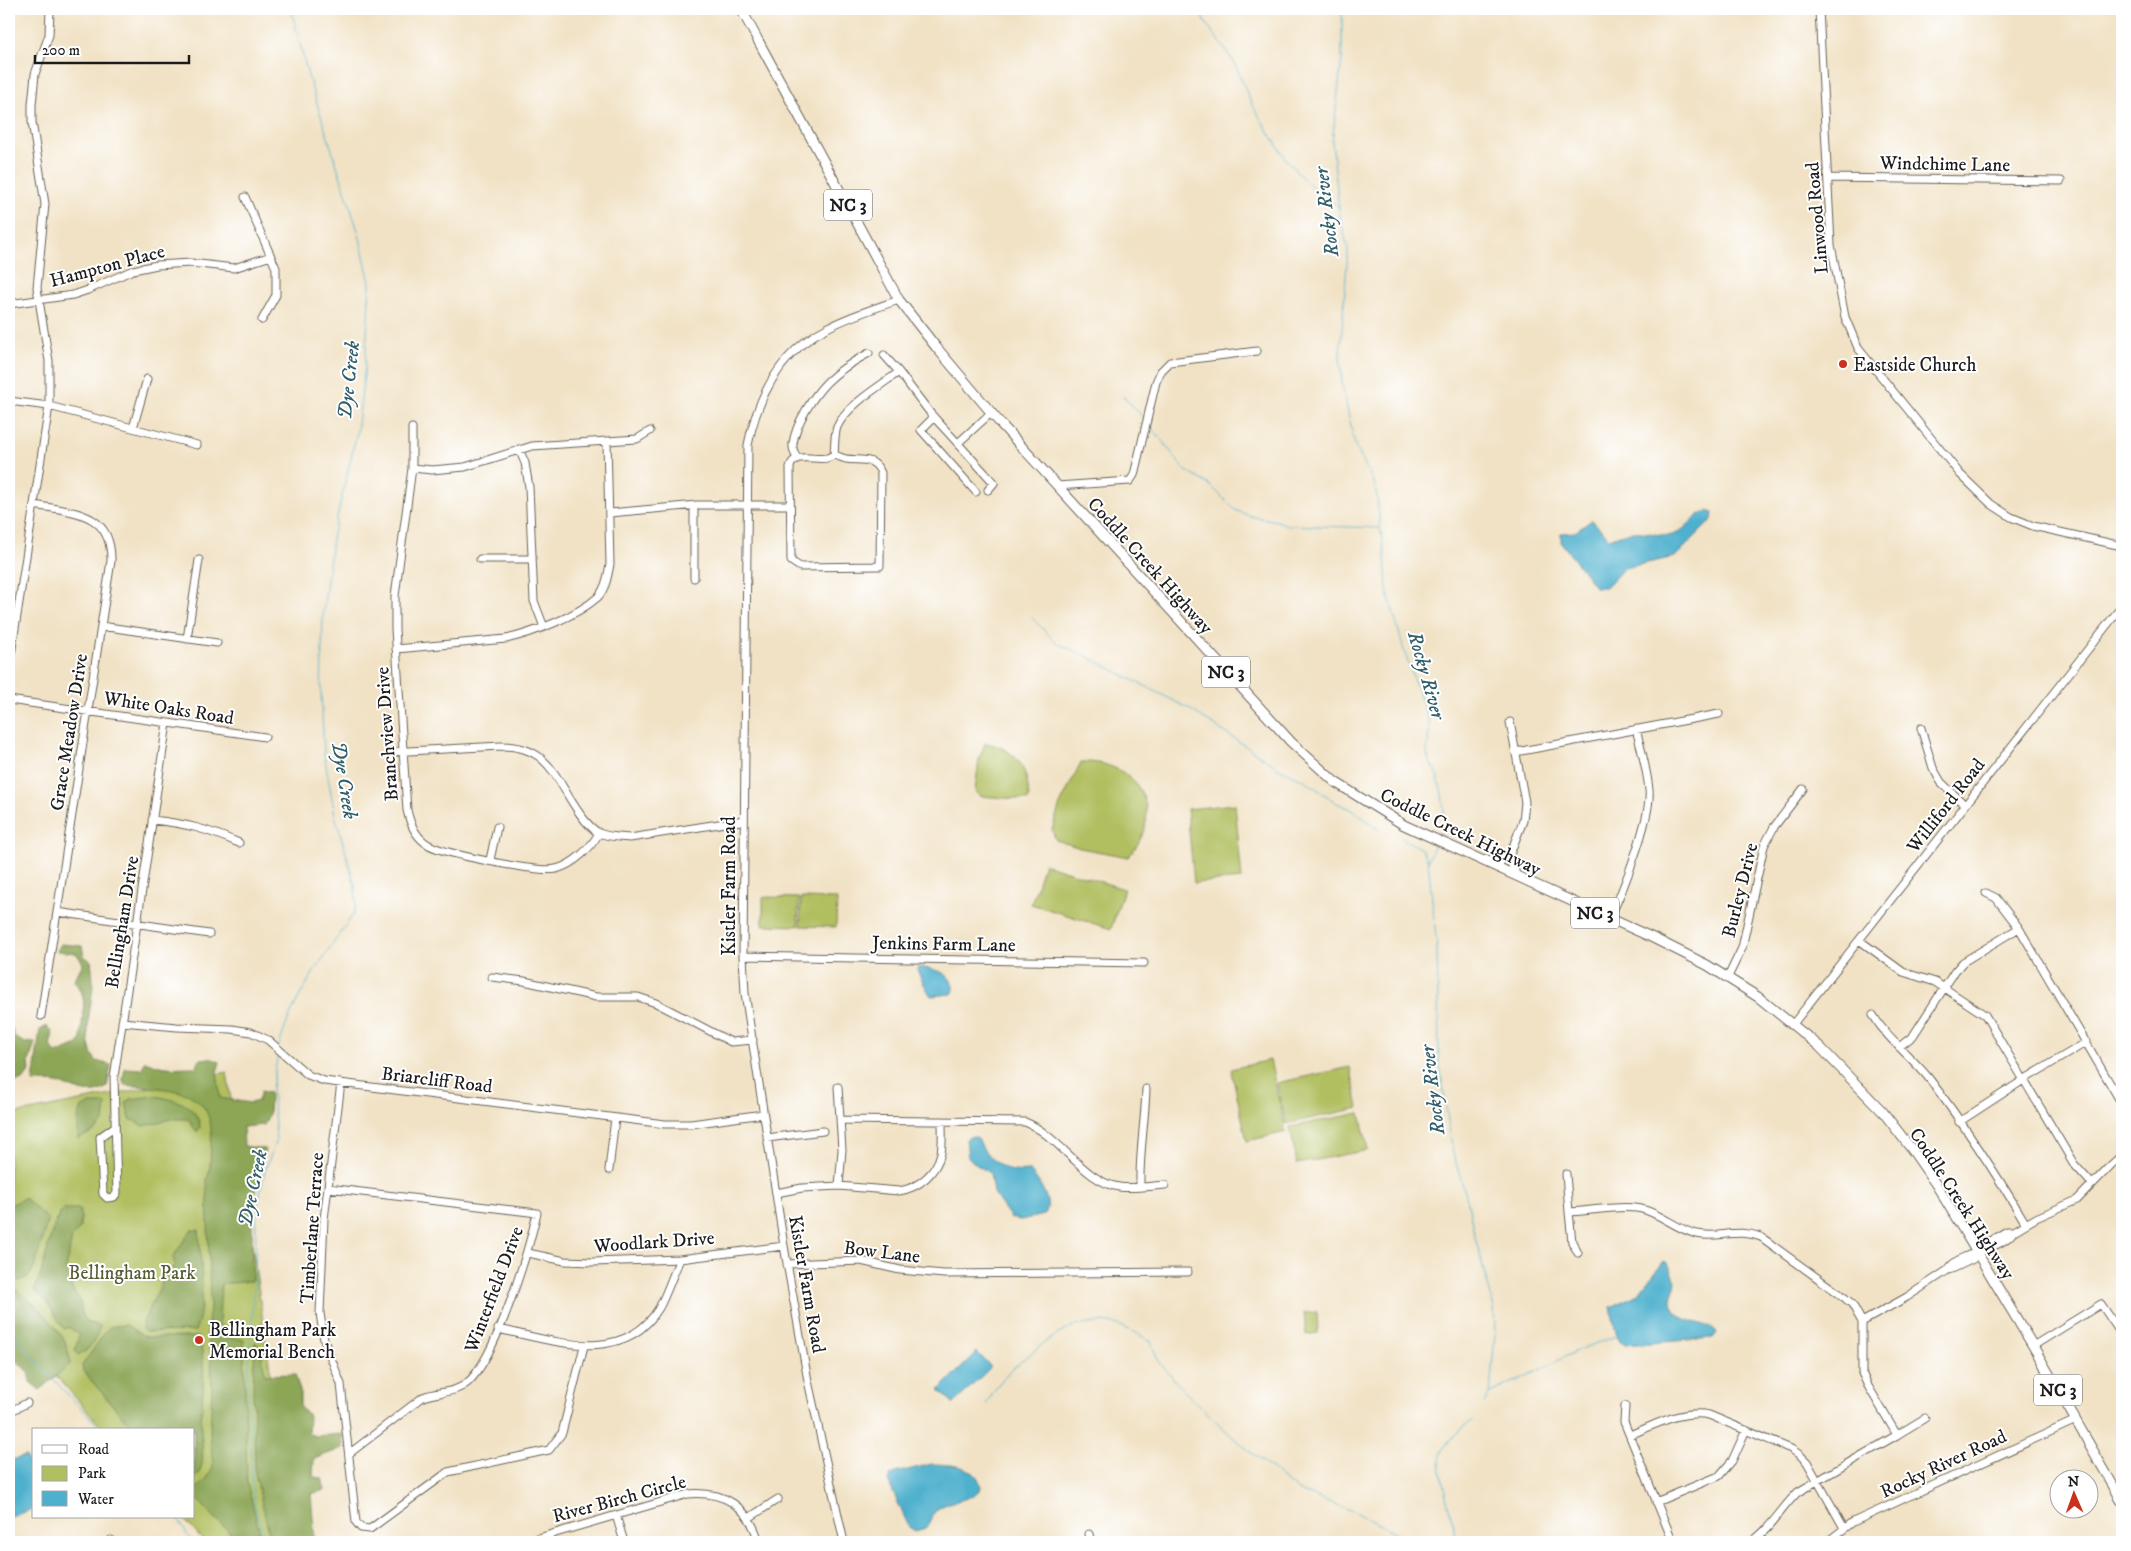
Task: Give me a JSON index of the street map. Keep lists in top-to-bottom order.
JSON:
{
  "streets": {
    "main road": ["NC 3", "Coddle Creek Highway"],
    "street": [
      "Windchime Lane",
      "Linwood Road",
      "Hampton Place",
      "White Oaks Road",
      "Grace Meadow Drive",
      "Branchview Drive",
      "Williford Road",
      "Kistler Farm Road",
      "Burley Drive",
      "Bellingham Drive",
      "Jenkins Farm Lane",
      "Briarcliff Road",
      "Timberlane Terrace",
      "Woodlark Drive",
      "Bow Lane",
      "Winterfield Drive",
      "Rocky River Road",
      "River Birch Circle"
    ]
  },
  "crossings": [
    ["Windchime Lane", "Linwood Road"],
    ["Coddle Creek Highway", "Williford Road"],
    ["Coddle Creek Highway", "Kistler Farm Road"],
    ["Coddle Creek Highway", "Burley Drive"],
    ["Coddle Creek Highway", "Rocky River Road"],
    ["White Oaks Road", "Grace Meadow Drive"],
    ["White Oaks Road", "Bellingham Drive"],
    ["Kistler Farm Road", "Jenkins Farm Lane"],
    ["Kistler Farm Road", "Briarcliff Road"],
    ["Kistler Farm Road", "Woodlark Drive"],
    ["Kistler Farm Road", "Bow Lane"],
    ["Bellingham Drive", "Briarcliff Road"],
    ["Briarcliff Road", "Timberlane Terrace"],
    ["Timberlane Terrace", "Winterfield Drive"],
    ["Woodlark Drive", "Winterfield Drive"]
  ],
  "water": ["Rocky River", "Dye Creek"],
  "parks": ["Bellingham Park"],
  "places": ["Eastside Church", "Bellingham Park Memorial Bench"],
  "legend": ["Road", "Park", "Water"],
  "scale_bar": "200 m",
  "north": "top"
}
